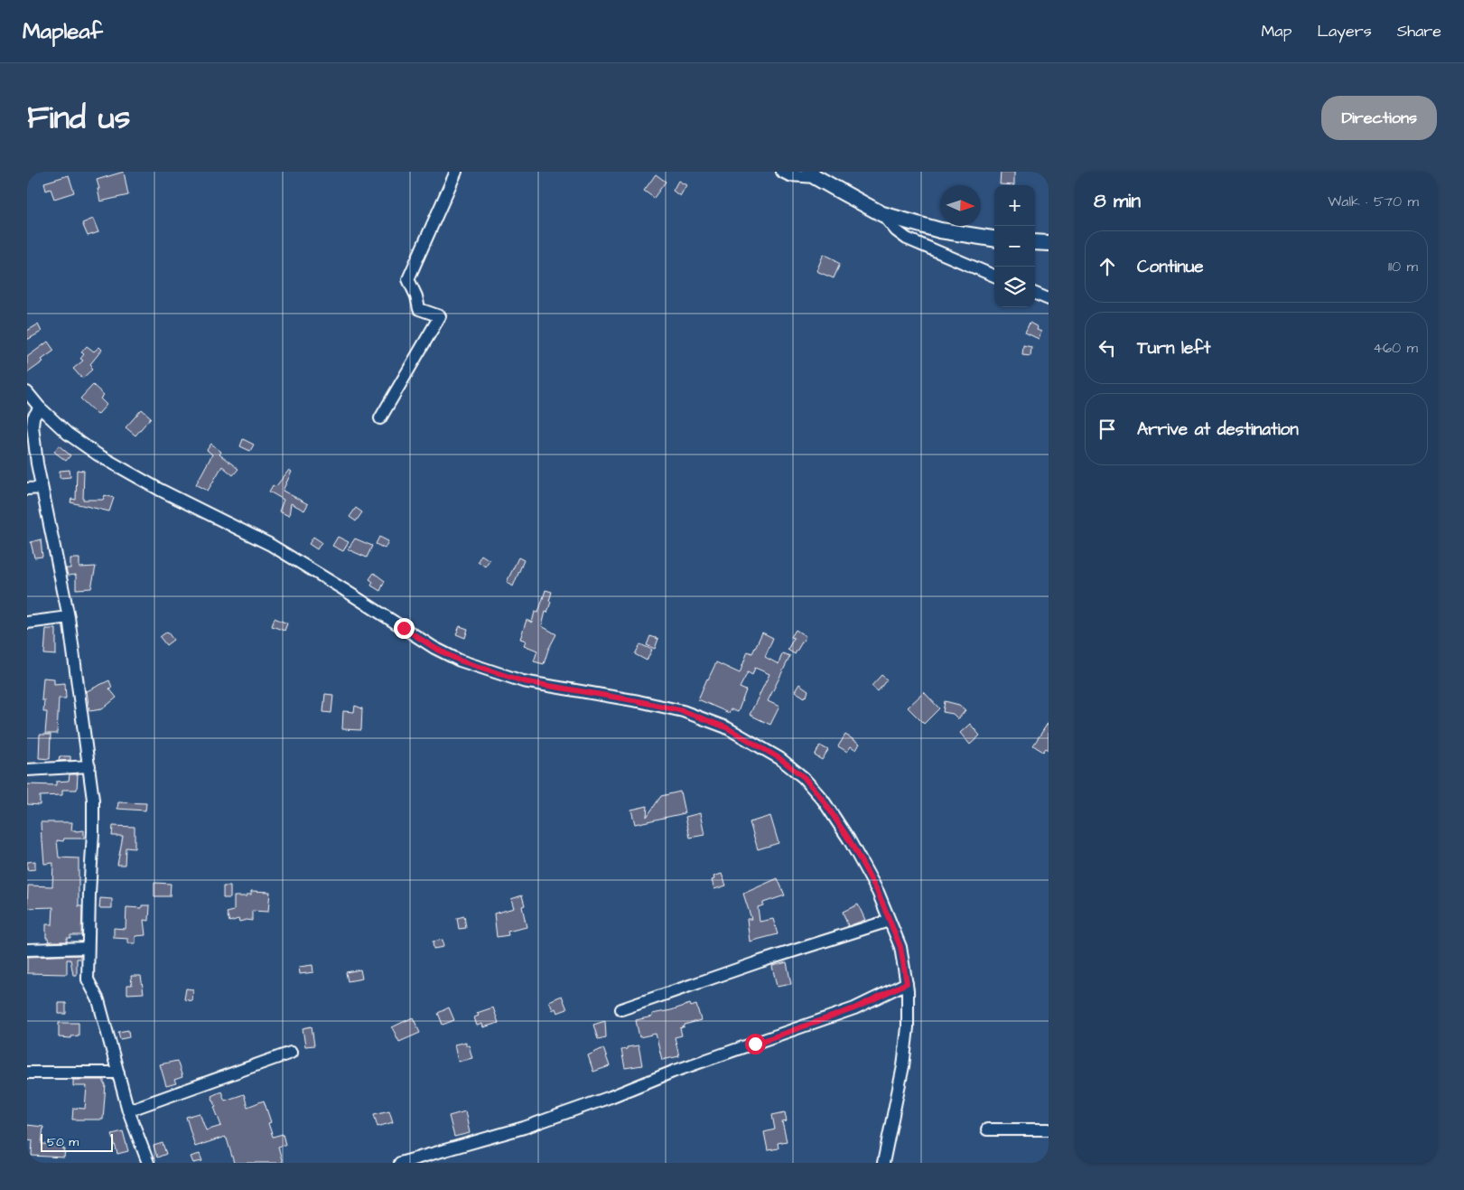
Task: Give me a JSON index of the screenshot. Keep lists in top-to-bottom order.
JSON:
{
  "scale_bar": "50 m",
  "north": "right",
  "page": {
    "header": "Mapleaf",
    "nav": ["Map", "Layers", "Share"],
    "title": "Find us",
    "buttons": "Directions",
    "heading": ["8 min", "Walk · 570 m"],
    "map_buttons": ["+", "−"],
    "list": [
      ["Continue", "110 m"],
      ["Turn left", "460 m"],
      "Arrive at destination"
    ],
    "scale": "50 m"
  }
}
